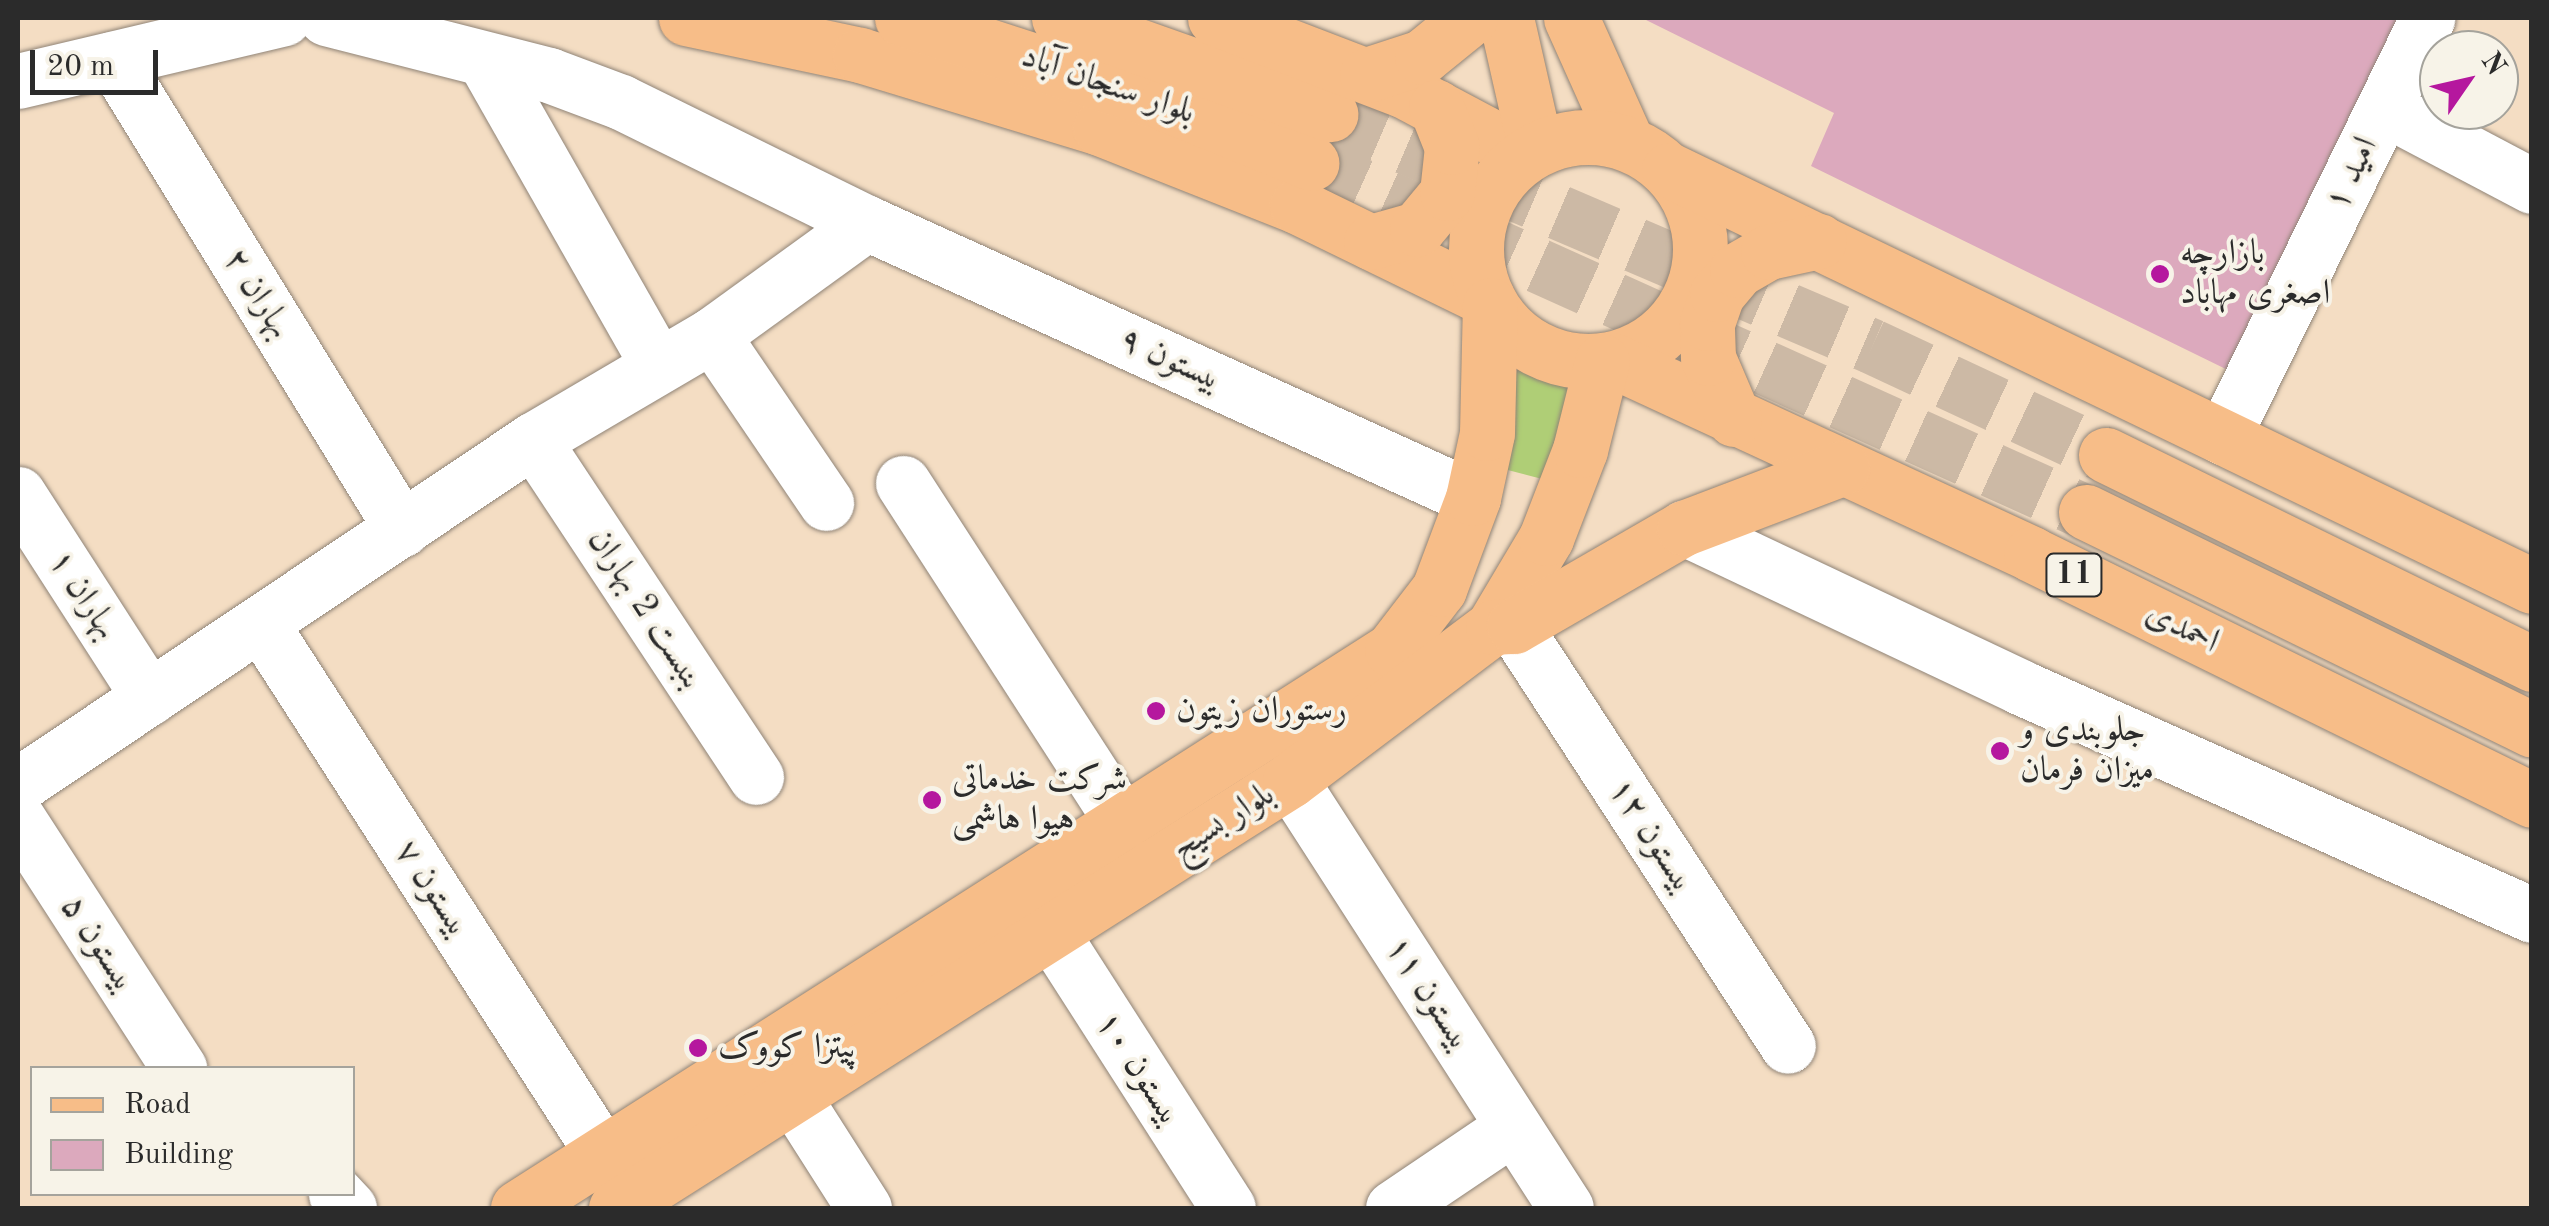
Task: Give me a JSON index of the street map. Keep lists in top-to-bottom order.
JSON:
{
  "streets": {
    "main road": [
      "بلوار سنجان آباد",
      "11",
      "احمدی",
      "بلوار بسیج"
    ],
    "street": [
      "امید ۱",
      "بهاران ۲",
      "بیستون ۹",
      "بهاران ۱",
      "بنبست 2 بهاران",
      "بیستون ۱۲",
      "بیستون ۷",
      "بیستون ۵",
      "بیستون ۱۱",
      "بیستون ۱۰"
    ]
  },
  "crossings": [
    ["بیستون ۹", "بلوار بسیج"],
    ["11", "احمدی"],
    ["11", "بلوار بسیج"],
    ["احمدی", "بلوار بسیج"],
    ["بلوار بسیج", "بیستون ۱۲"],
    ["بلوار بسیج", "بیستون ۷"],
    ["بلوار بسیج", "بیستون ۱۱"],
    ["بلوار بسیج", "بیستون ۱۰"]
  ],
  "places": [
    "بازارچه اصغری مهاباد",
    "رستوران زیتون",
    "جلوبندی و میزان فرمان",
    "شرکت خدماتی هیوا هاشمی",
    "پیتزا کووک"
  ],
  "legend": ["Road", "Building"],
  "scale_bar": "20 m",
  "north": "top right"
}
